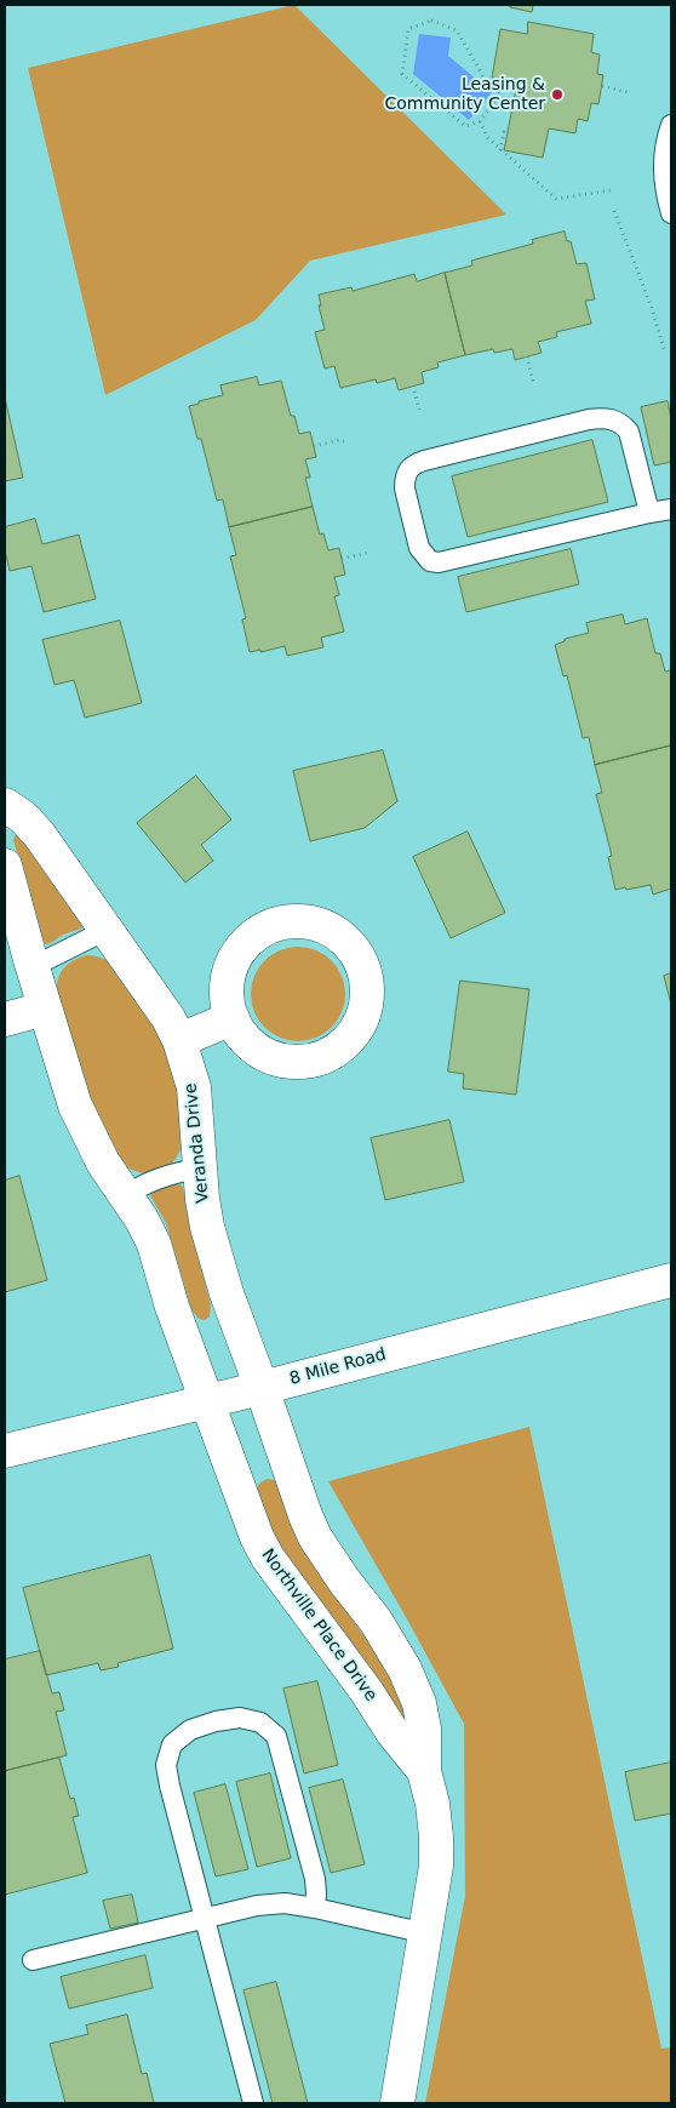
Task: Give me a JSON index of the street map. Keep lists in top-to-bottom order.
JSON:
{
  "streets": {
    "street": ["Veranda Drive", "8 Mile Road", "Northville Place Drive"]
  },
  "crossings": [
    ["Veranda Drive", "8 Mile Road"],
    ["Veranda Drive", "Northville Place Drive"],
    ["8 Mile Road", "Northville Place Drive"]
  ],
  "places": ["Leasing & Community Center"]
}
